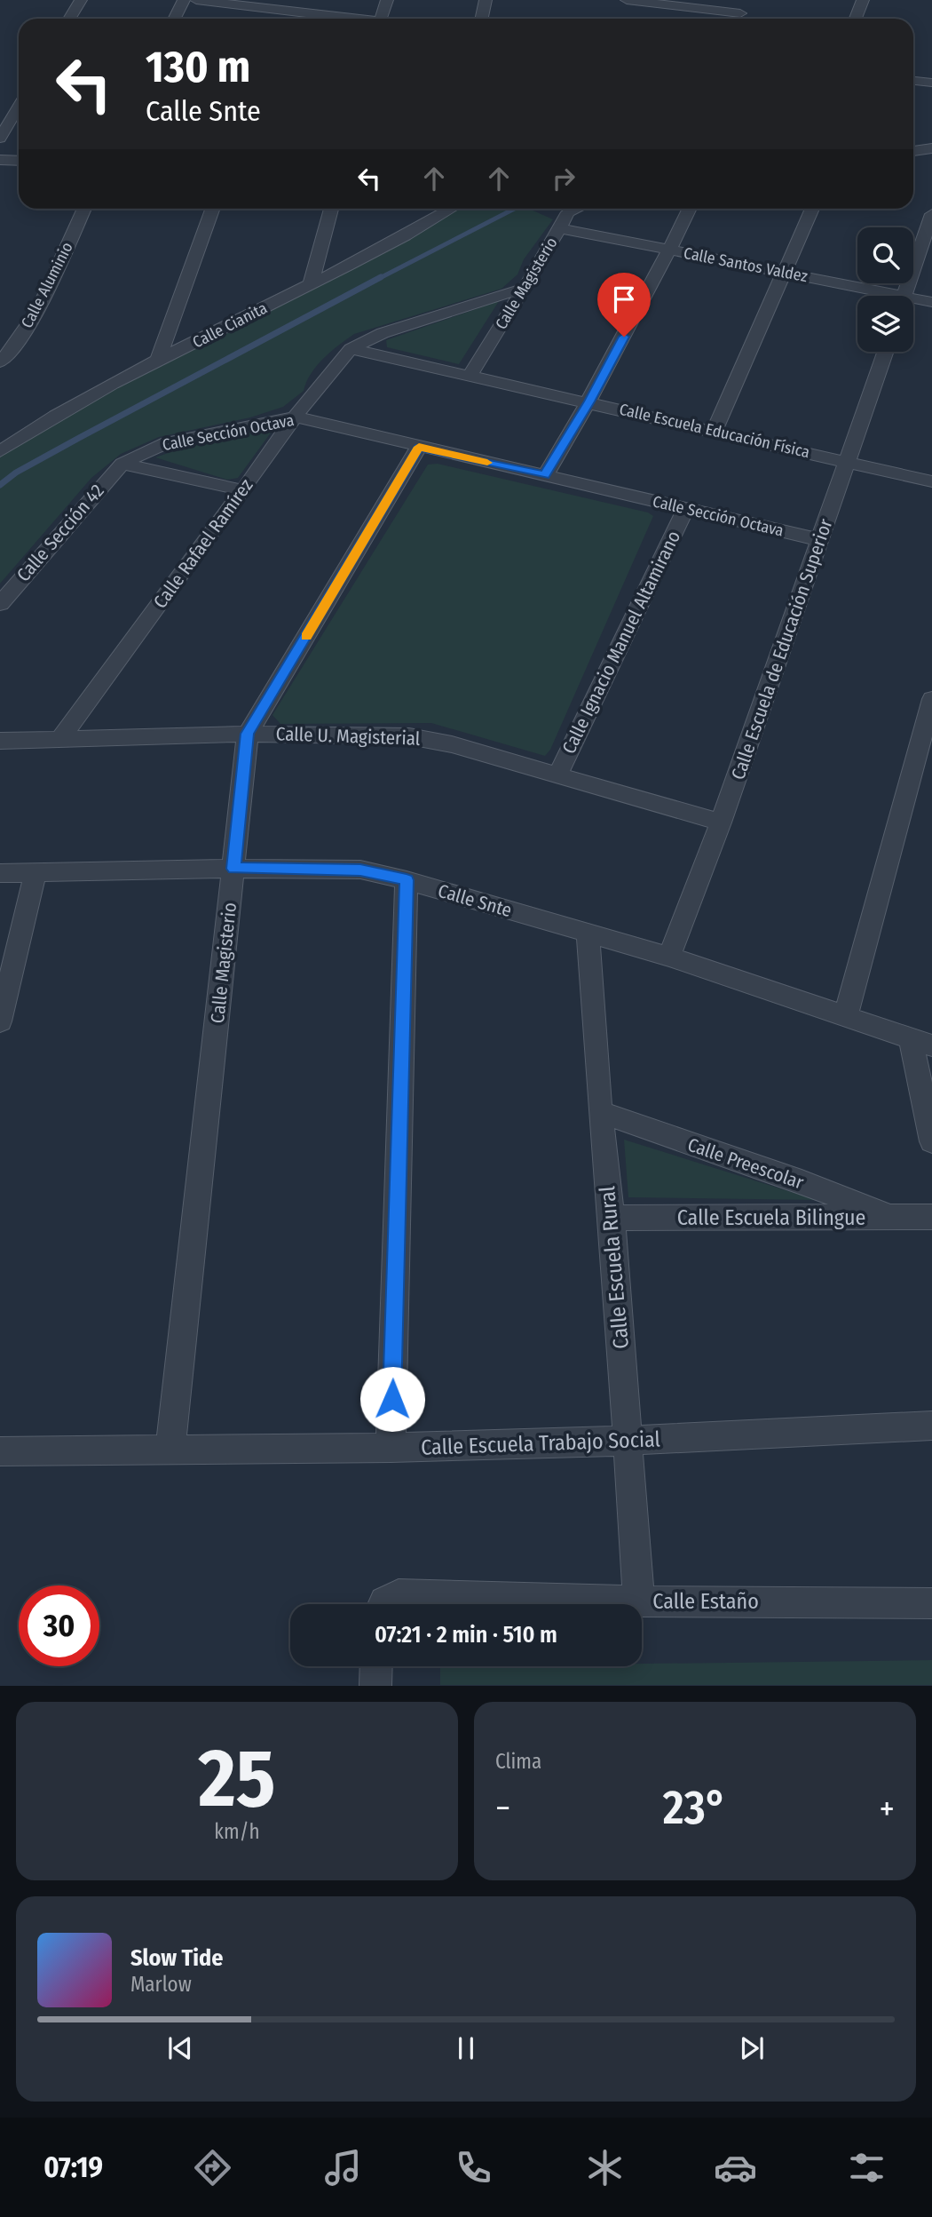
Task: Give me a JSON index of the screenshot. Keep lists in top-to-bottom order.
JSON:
{
  "streets": {
    "street": [
      "Calle Santos Valdez",
      "Calle Magisterio",
      "Calle Aluminio",
      "Calle Cianita",
      "Calle Escuela Educación Física",
      "Calle Sección Octava",
      "Calle Sección 42",
      "Calle Rafael Ramírez",
      "Calle Ignacio Manuel Altamirano",
      "Calle Escuela de Educación Superior",
      "Calle U. Magisterial",
      "Calle Snte",
      "Calle Preescolar",
      "Calle Escuela Bilingue",
      "Calle Escuela Rural",
      "Calle Escuela Trabajo Social",
      "Calle Estaño"
    ]
  },
  "crossings": [
    ["Calle Santos Valdez", "Calle Magisterio"],
    ["Calle Magisterio", "Calle Escuela Educación Física"],
    ["Calle Magisterio", "Calle Sección Octava"],
    ["Calle Magisterio", "Calle U. Magisterial"],
    ["Calle Magisterio", "Calle Snte"],
    ["Calle Magisterio", "Calle Escuela Trabajo Social"],
    ["Calle Escuela Educación Física", "Calle Rafael Ramírez"],
    ["Calle Escuela Educación Física", "Calle Escuela de Educación Superior"],
    ["Calle Sección Octava", "Calle Sección 42"],
    ["Calle Sección Octava", "Calle Rafael Ramírez"],
    ["Calle Sección Octava", "Calle Ignacio Manuel Altamirano"],
    ["Calle Sección Octava", "Calle Escuela de Educación Superior"],
    ["Calle Rafael Ramírez", "Calle U. Magisterial"],
    ["Calle Ignacio Manuel Altamirano", "Calle U. Magisterial"],
    ["Calle Escuela de Educación Superior", "Calle U. Magisterial"],
    ["Calle Escuela de Educación Superior", "Calle Snte"],
    ["Calle Snte", "Calle Escuela Rural"],
    ["Calle Preescolar", "Calle Escuela Bilingue"],
    ["Calle Preescolar", "Calle Escuela Rural"],
    ["Calle Escuela Bilingue", "Calle Escuela Rural"],
    ["Calle Escuela Rural", "Calle Escuela Trabajo Social"],
    ["Calle Escuela Rural", "Calle Estaño"]
  ],
  "page": {
    "turn": ["130 m", "Calle Snte"],
    "limit": "30",
    "trip": "07:21 · 2 min · 510 m",
    "tile": [
      ["25", "km/h"],
      "Clima"
    ],
    "heat": ["−", "23°", "+"],
    "song": ["Slow Tide", "Marlow"],
    "tabs": "07:19"
  }
}
